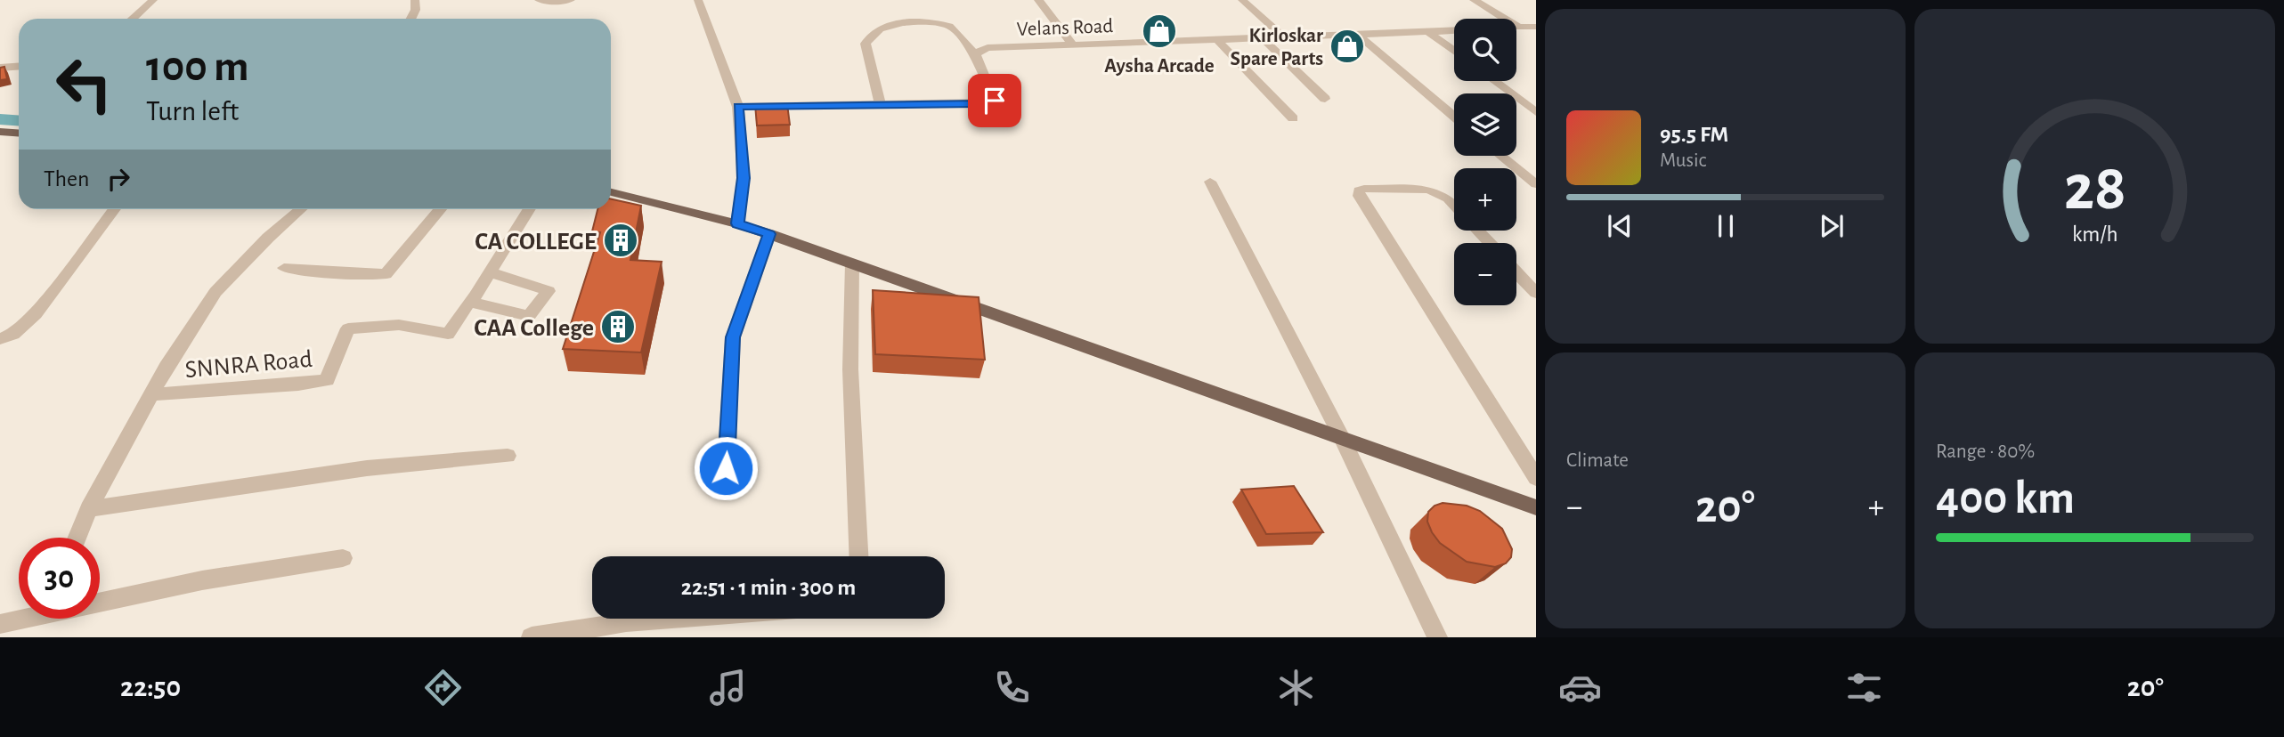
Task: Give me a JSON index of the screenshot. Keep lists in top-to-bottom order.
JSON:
{
  "streets": {
    "street": ["Velans Road", "SNNRA Road"]
  },
  "places": {
    "shop": ["Aysha Arcade", "Kirloskar Spare Parts"],
    "building": ["CA COLLEGE", "CAA College"]
  },
  "page": {
    "map_buttons": ["+", "−"],
    "turn": ["100 m", "Turn left"],
    "song": ["95.5 FM", "Music"],
    "then": "Then",
    "tile": [
      "Climate",
      ["Range · 80%", "400 km"]
    ],
    "heat": ["−", "20°", "+"],
    "limit": "30",
    "trip": "22:51 · 1 min · 300 m",
    "tabs": ["22:50", "20°"],
    "gauge": ["28", "km/h"]
  }
}
